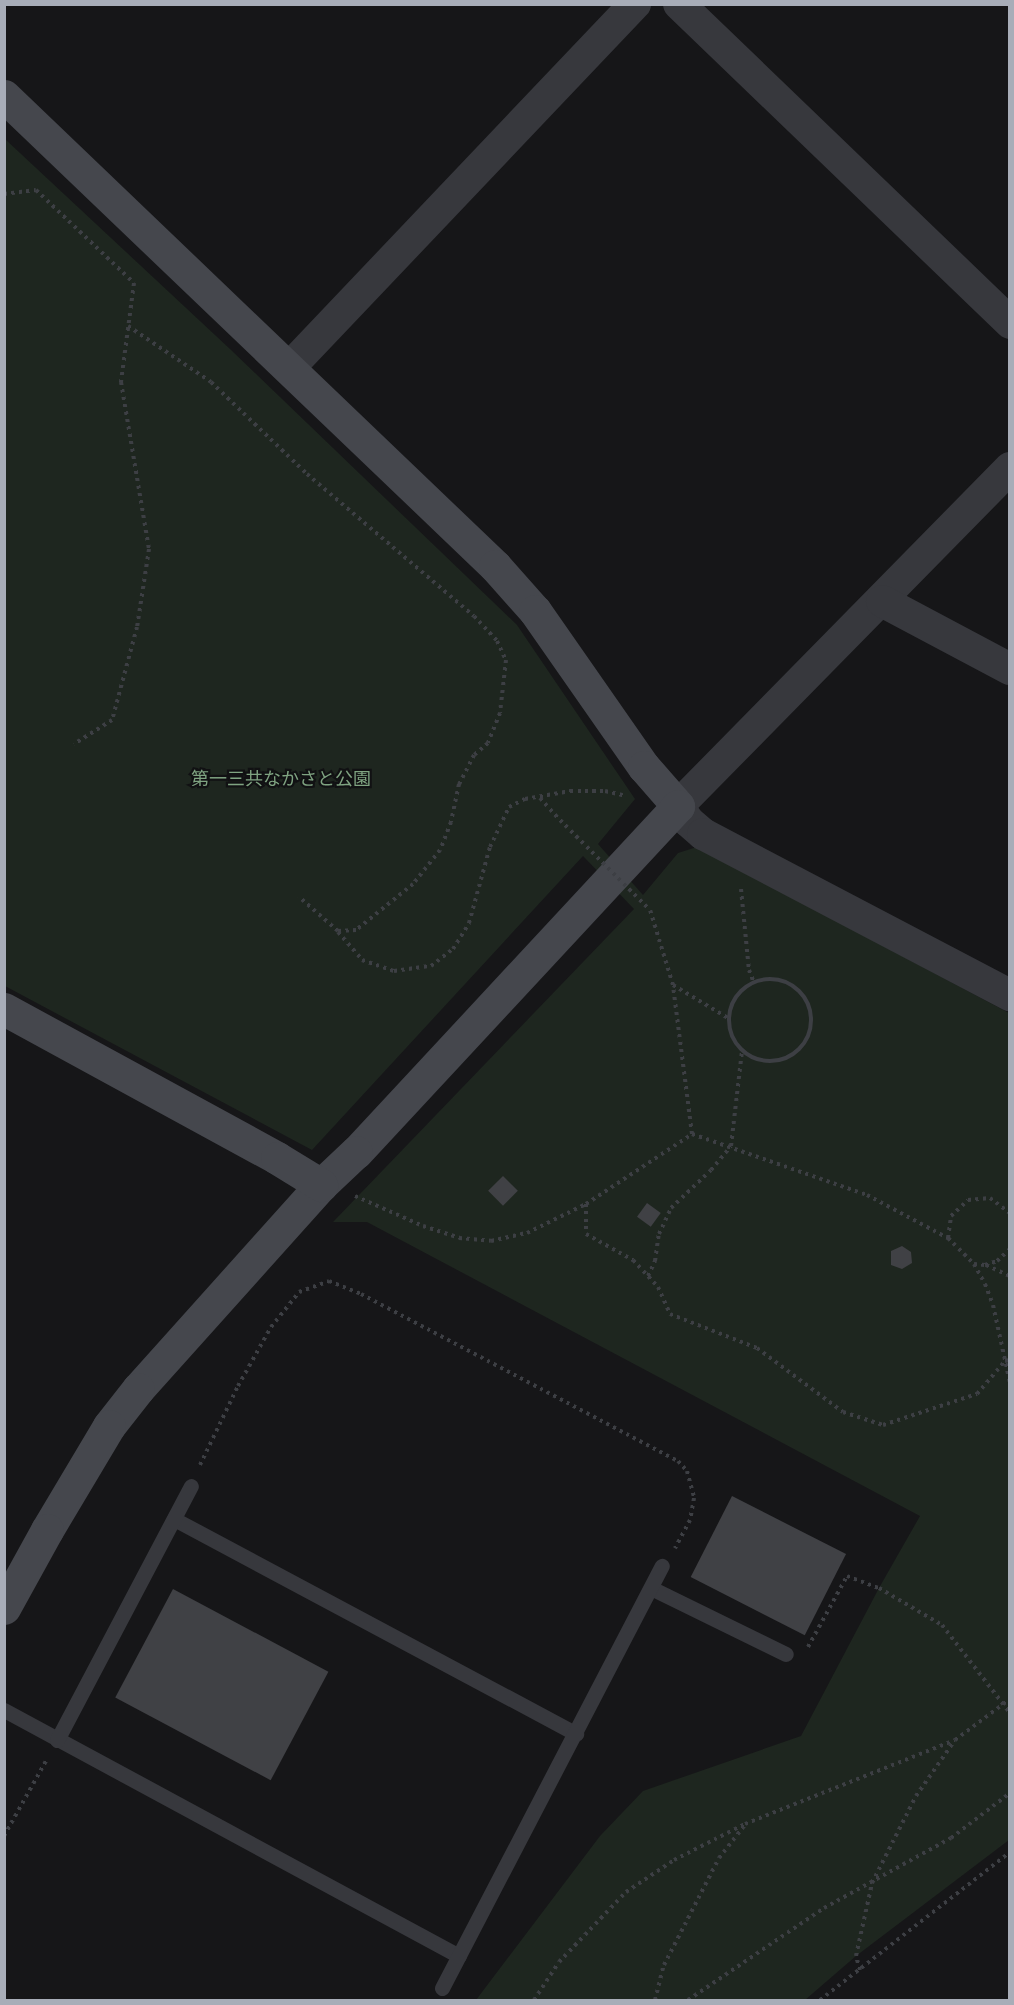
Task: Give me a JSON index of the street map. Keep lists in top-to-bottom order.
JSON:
{
  "parks": ["第一三共なかさと公園"]
}
